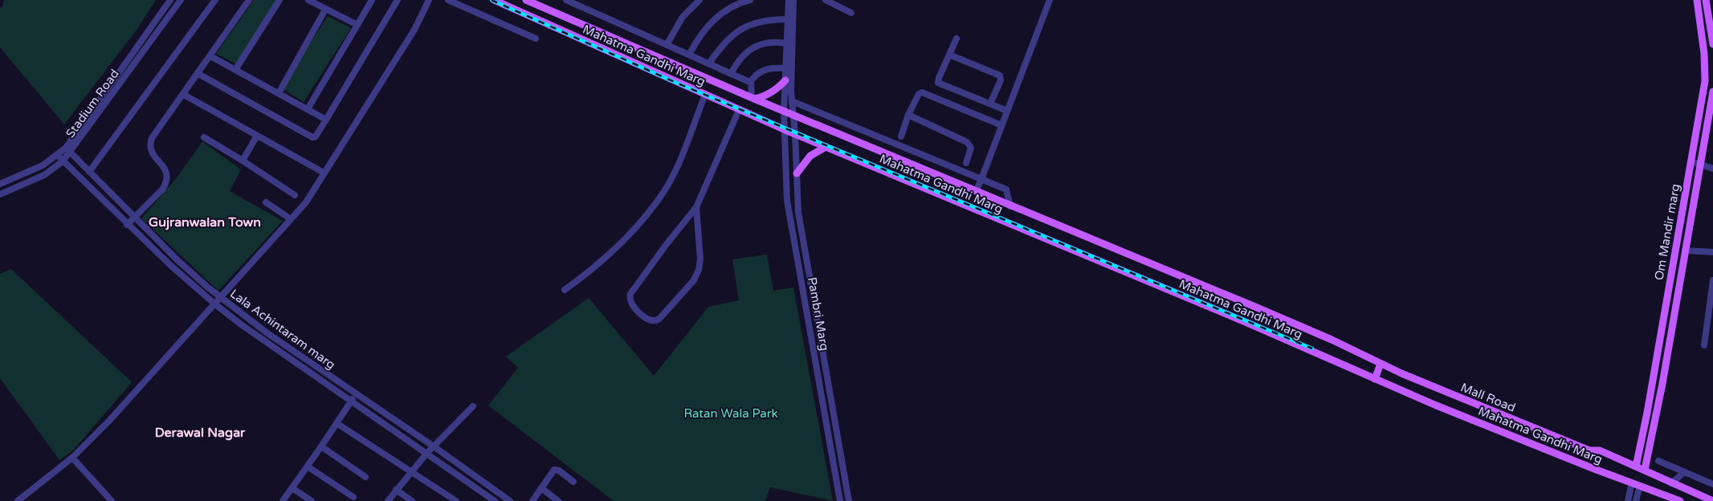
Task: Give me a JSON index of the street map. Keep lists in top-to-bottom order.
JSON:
{
  "streets": {
    "main road": ["Mahatma Gandhi Marg", "Om Mandir marg", "Mall Road"],
    "street": ["Stadium Road", "Pambri Marg", "Lala Achintaram marg"]
  },
  "crossings": [
    ["Mahatma Gandhi Marg", "Pambri Marg"],
    ["Mahatma Gandhi Marg", "Mall Road"],
    ["Stadium Road", "Lala Achintaram marg"],
    ["Om Mandir marg", "Mall Road"]
  ],
  "districts": ["Gujranwalan Town", "Derawal Nagar"],
  "parks": ["Ratan Wala Park"]
}
